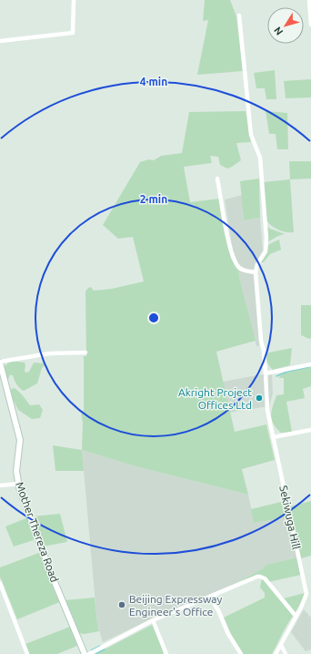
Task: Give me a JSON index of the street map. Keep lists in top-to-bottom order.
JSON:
{
  "streets": {
    "street": ["Sekiwuga Hill", "Mother Thereza Road"]
  },
  "places": ["Akright Project Offices Ltd", "Beijing Expressway Engineer's Office"],
  "north": "bottom left",
  "rings": ["4 min", "2 min"]
}
